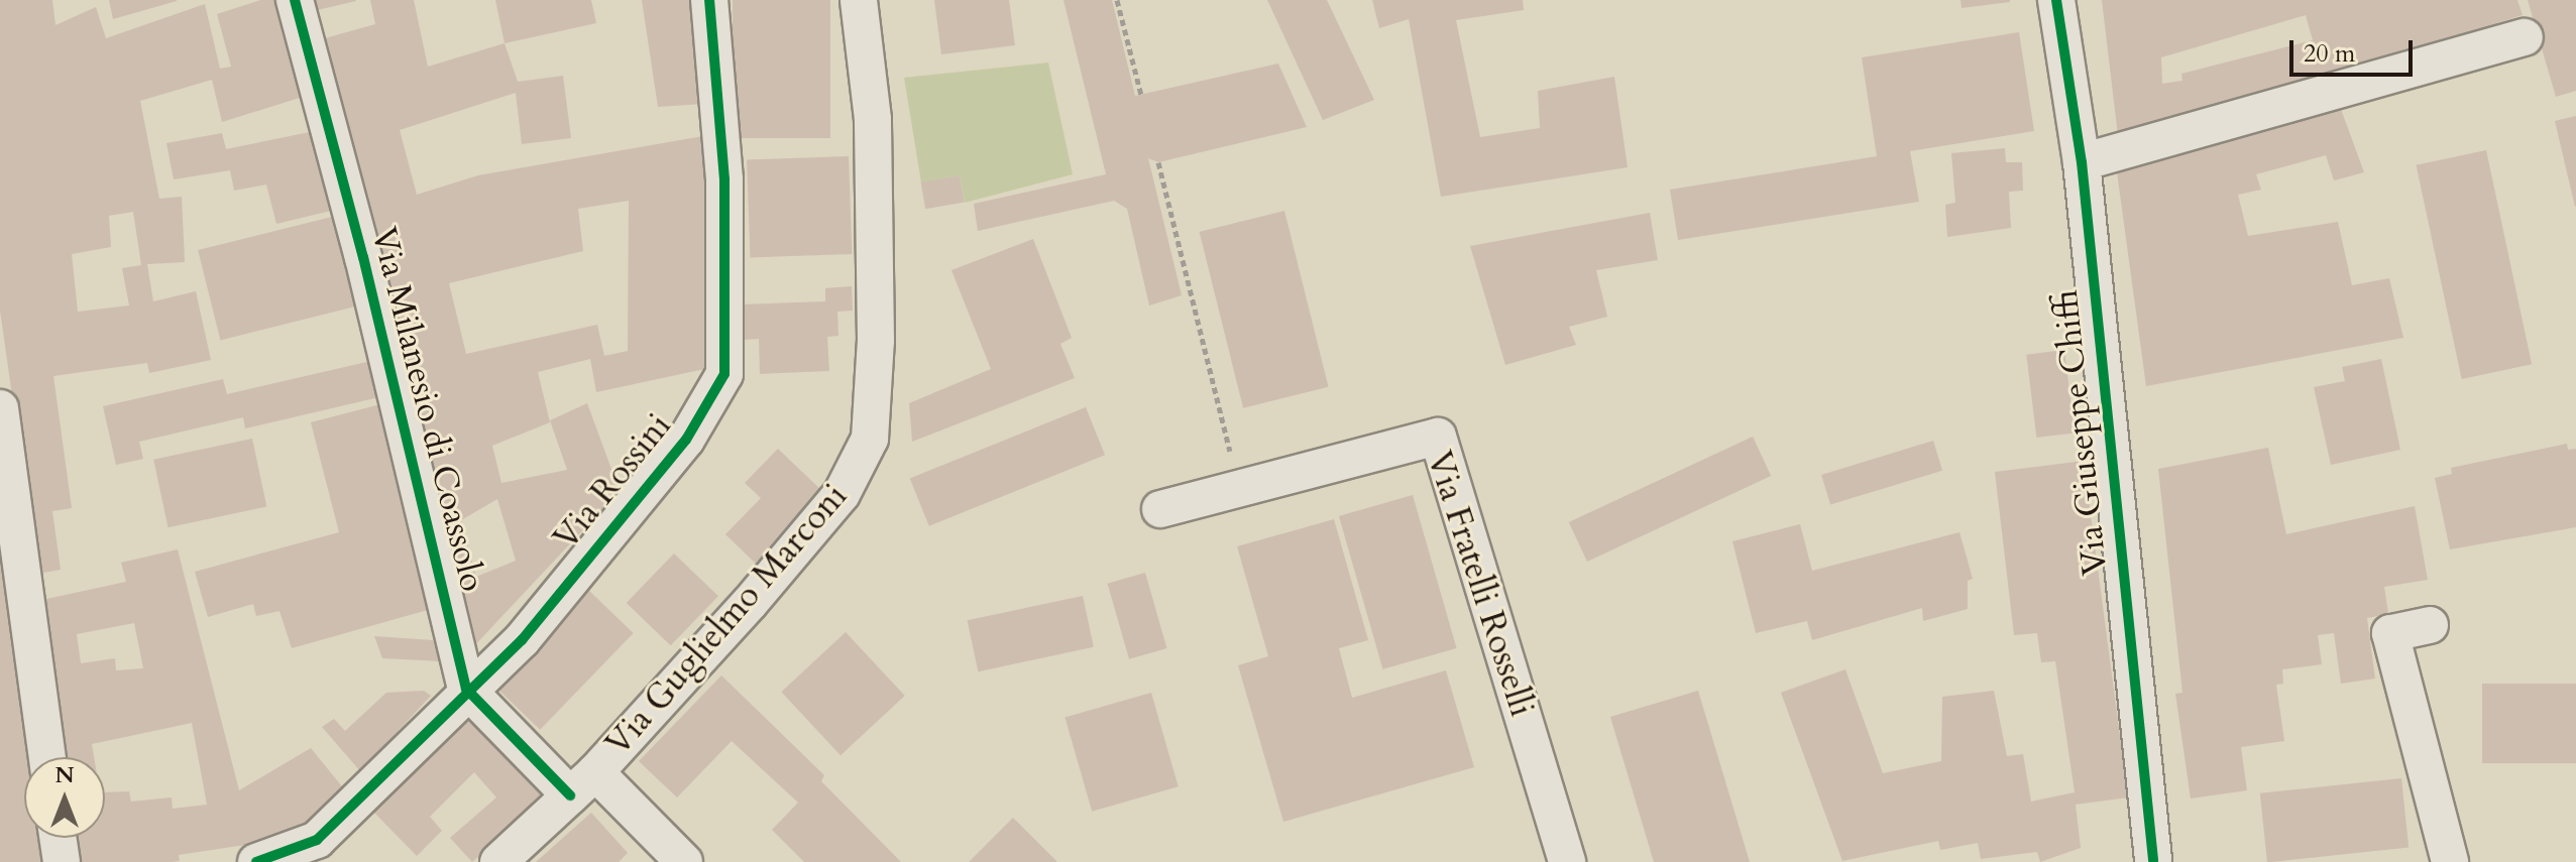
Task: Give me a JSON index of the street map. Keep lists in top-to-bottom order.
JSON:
{
  "streets": {
    "street": [
      "Via Milanesio di Coassolo",
      "Via Giuseppe Chiffi",
      "Via Rossini",
      "Via Fratelli Rosselli",
      "Via Guglielmo Marconi"
    ]
  },
  "crossings": [
    ["Via Milanesio di Coassolo", "Via Rossini"]
  ],
  "scale_bar": "20 m",
  "north": "top"
}
